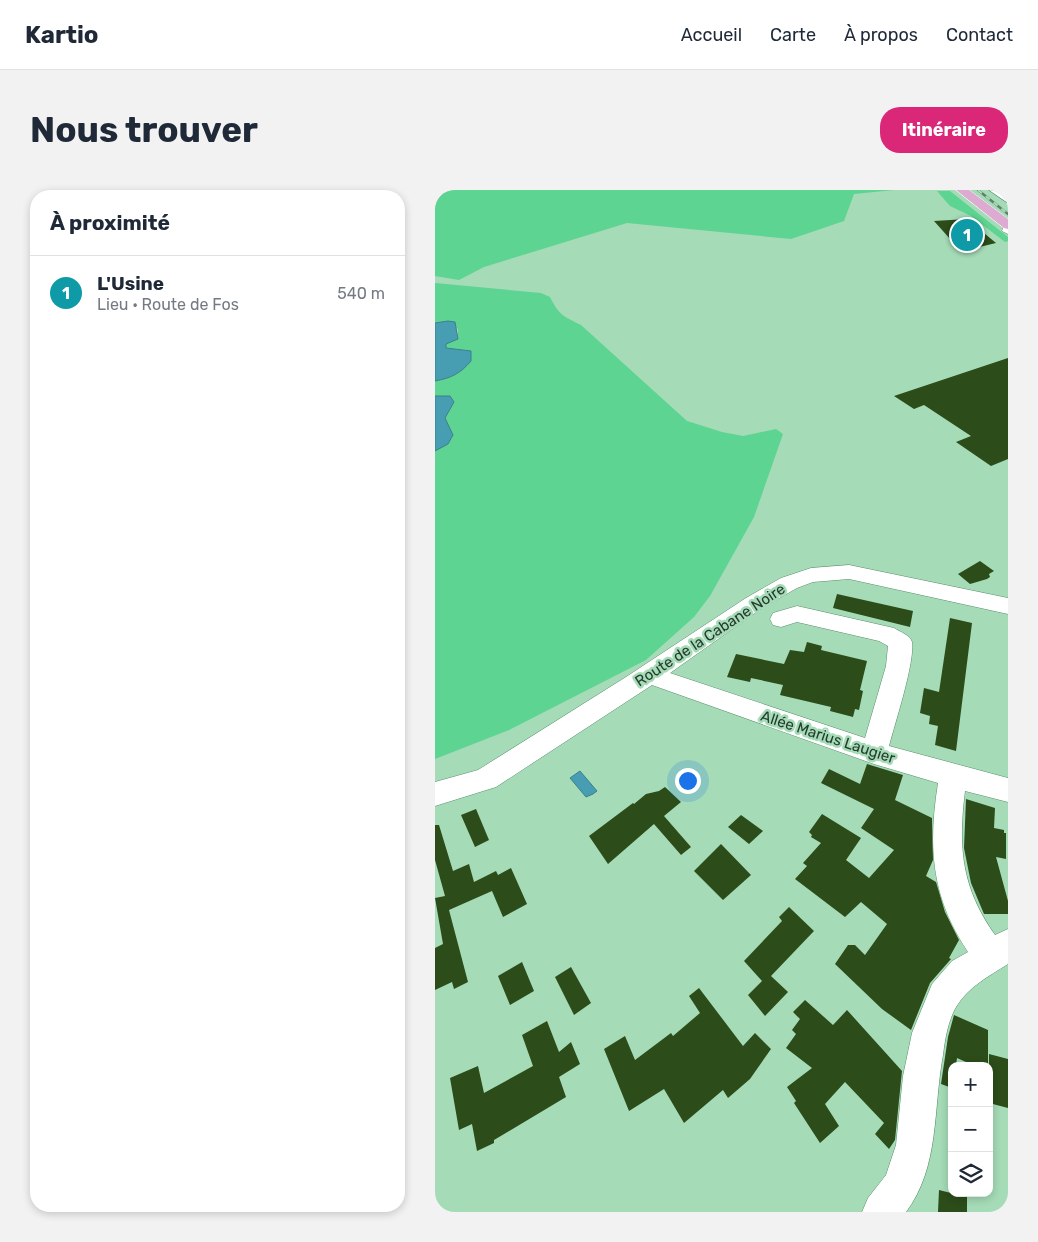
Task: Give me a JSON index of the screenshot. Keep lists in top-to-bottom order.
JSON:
{
  "streets": {
    "street": ["Route de la Cabane Noire", "Allée Marius Laugier"]
  },
  "crossings": [
    ["Route de la Cabane Noire", "Allée Marius Laugier"]
  ],
  "page": {
    "header": "Kartio",
    "nav": [
      "Accueil",
      "Carte",
      "À propos",
      "Contact"
    ],
    "buttons": "Itinéraire",
    "title": "Nous trouver",
    "heading": "À proximité",
    "pins": "1",
    "list": [
      {
        "mark": "1",
        "name": "L'Usine",
        "note": "Lieu · Route de Fos",
        "value": "540 m"
      }
    ],
    "map_buttons": ["+", "−"]
  }
}
